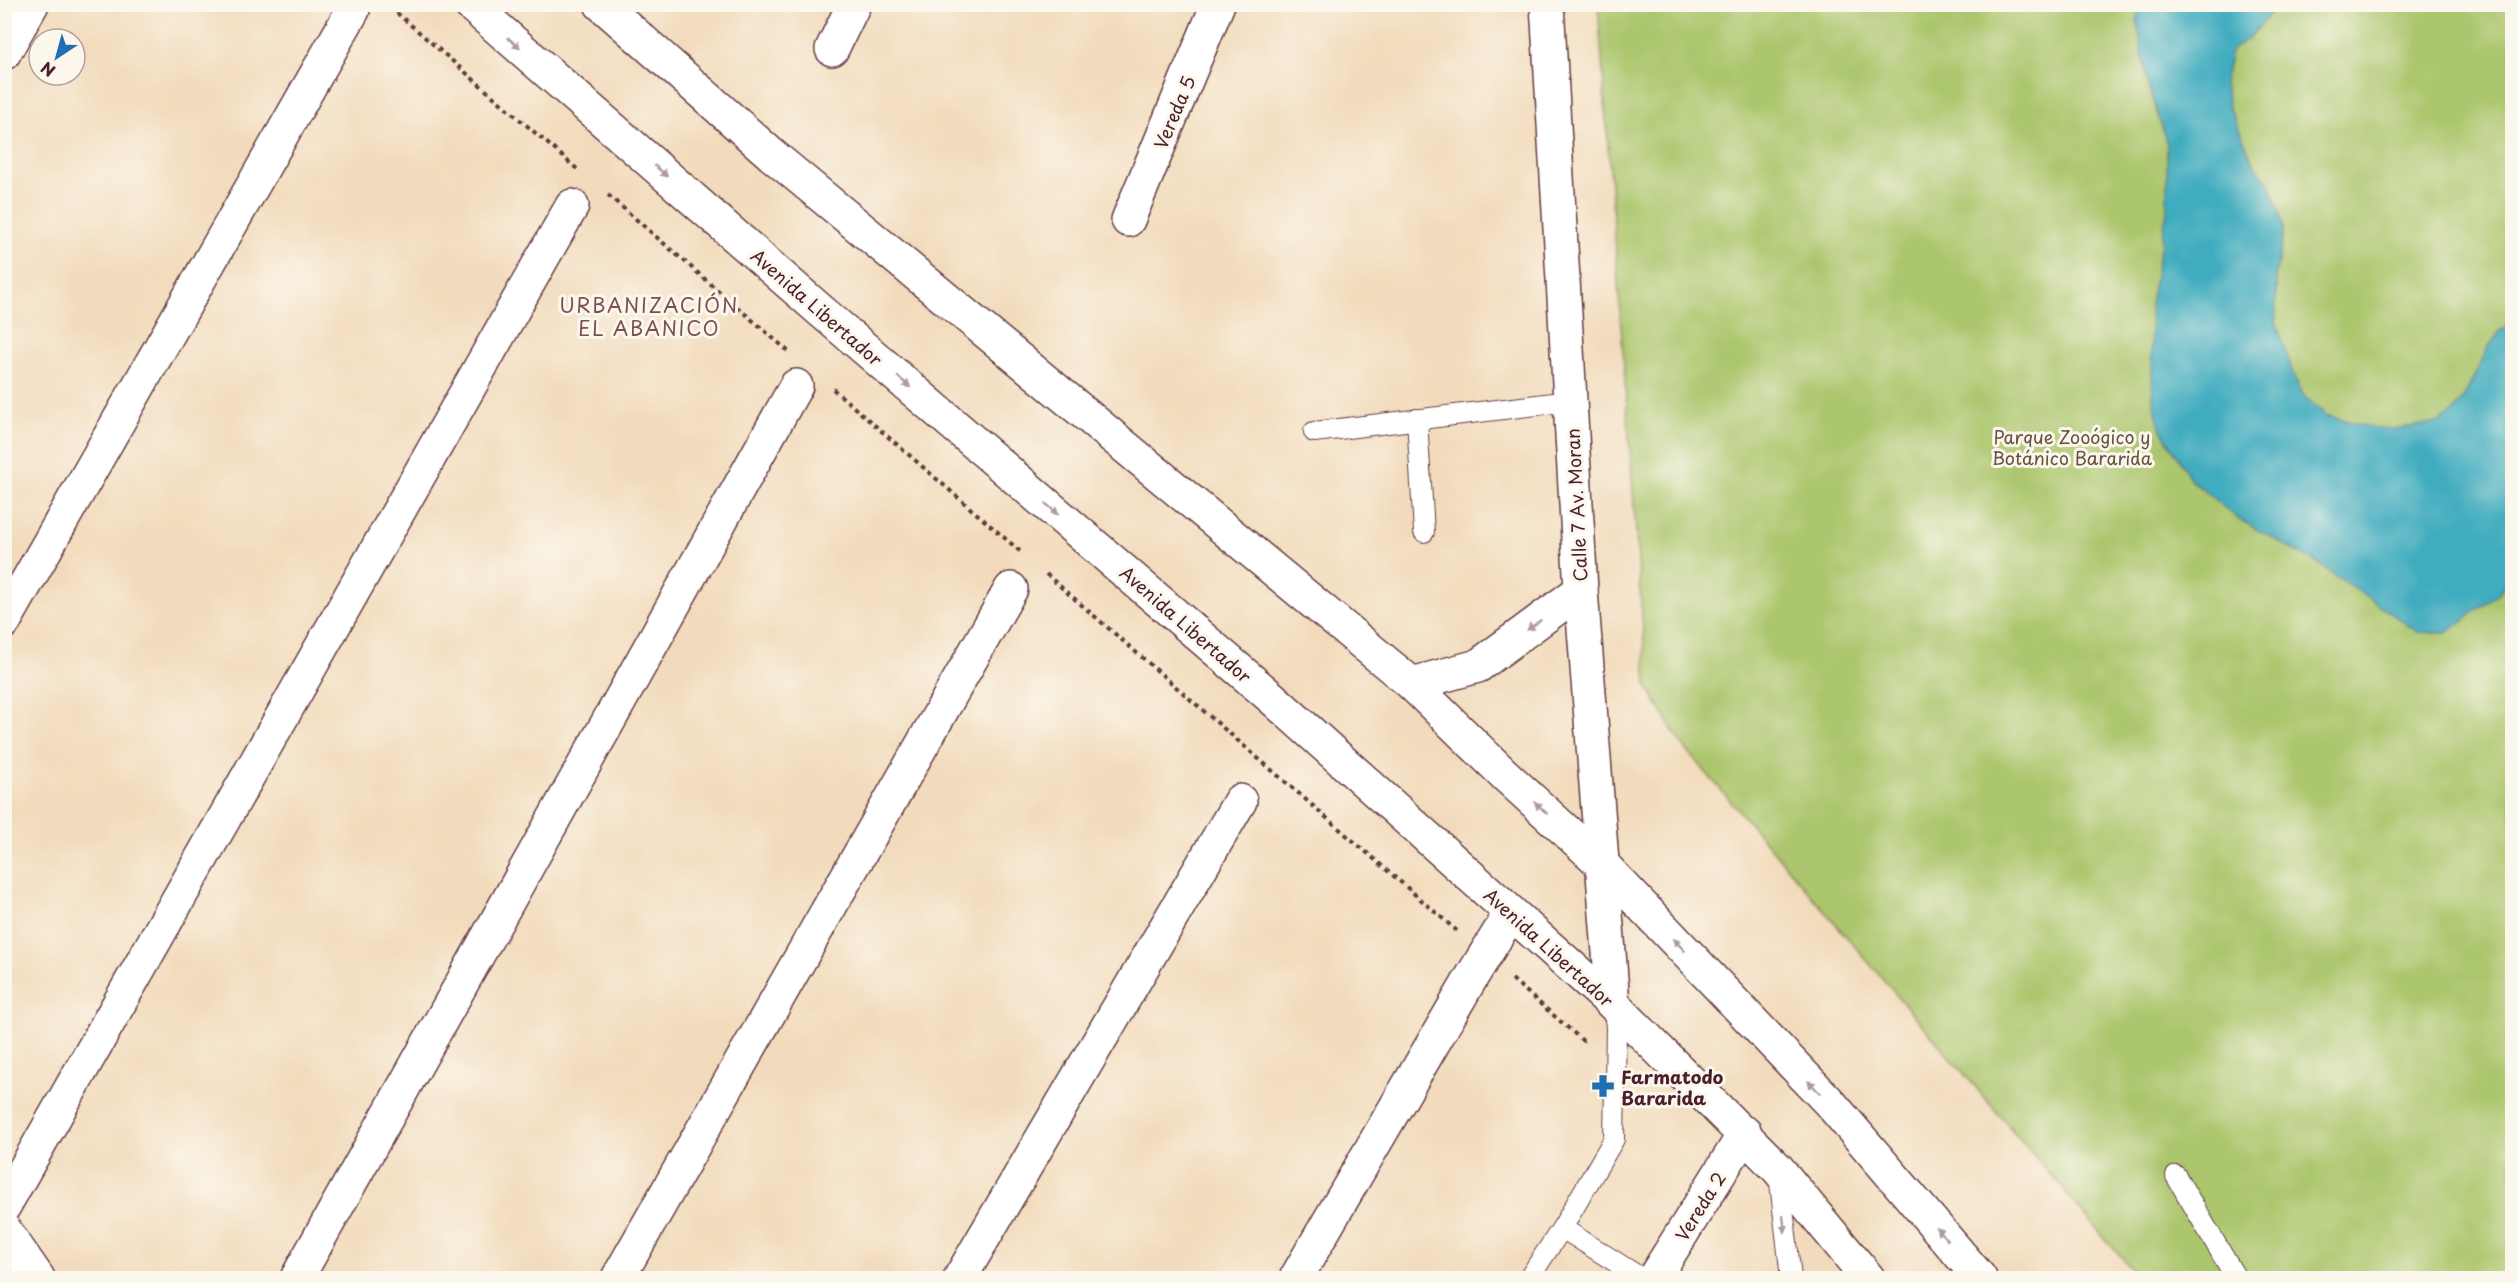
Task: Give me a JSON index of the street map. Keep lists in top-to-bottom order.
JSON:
{
  "streets": {
    "street": [
      "Vereda 5",
      "Avenida Libertador",
      "Calle 7 Av. Moran",
      "Vereda 2"
    ]
  },
  "crossings": [
    ["Avenida Libertador", "Calle 7 Av. Moran"],
    ["Avenida Libertador", "Vereda 2"]
  ],
  "districts": ["URBANIZACIÓN EL ABANICO"],
  "parks": ["Parque Zooógico y Botánico Bararida"],
  "places": {
    "pharmacy": ["Farmatodo Bararida"]
  },
  "north": "bottom left"
}
